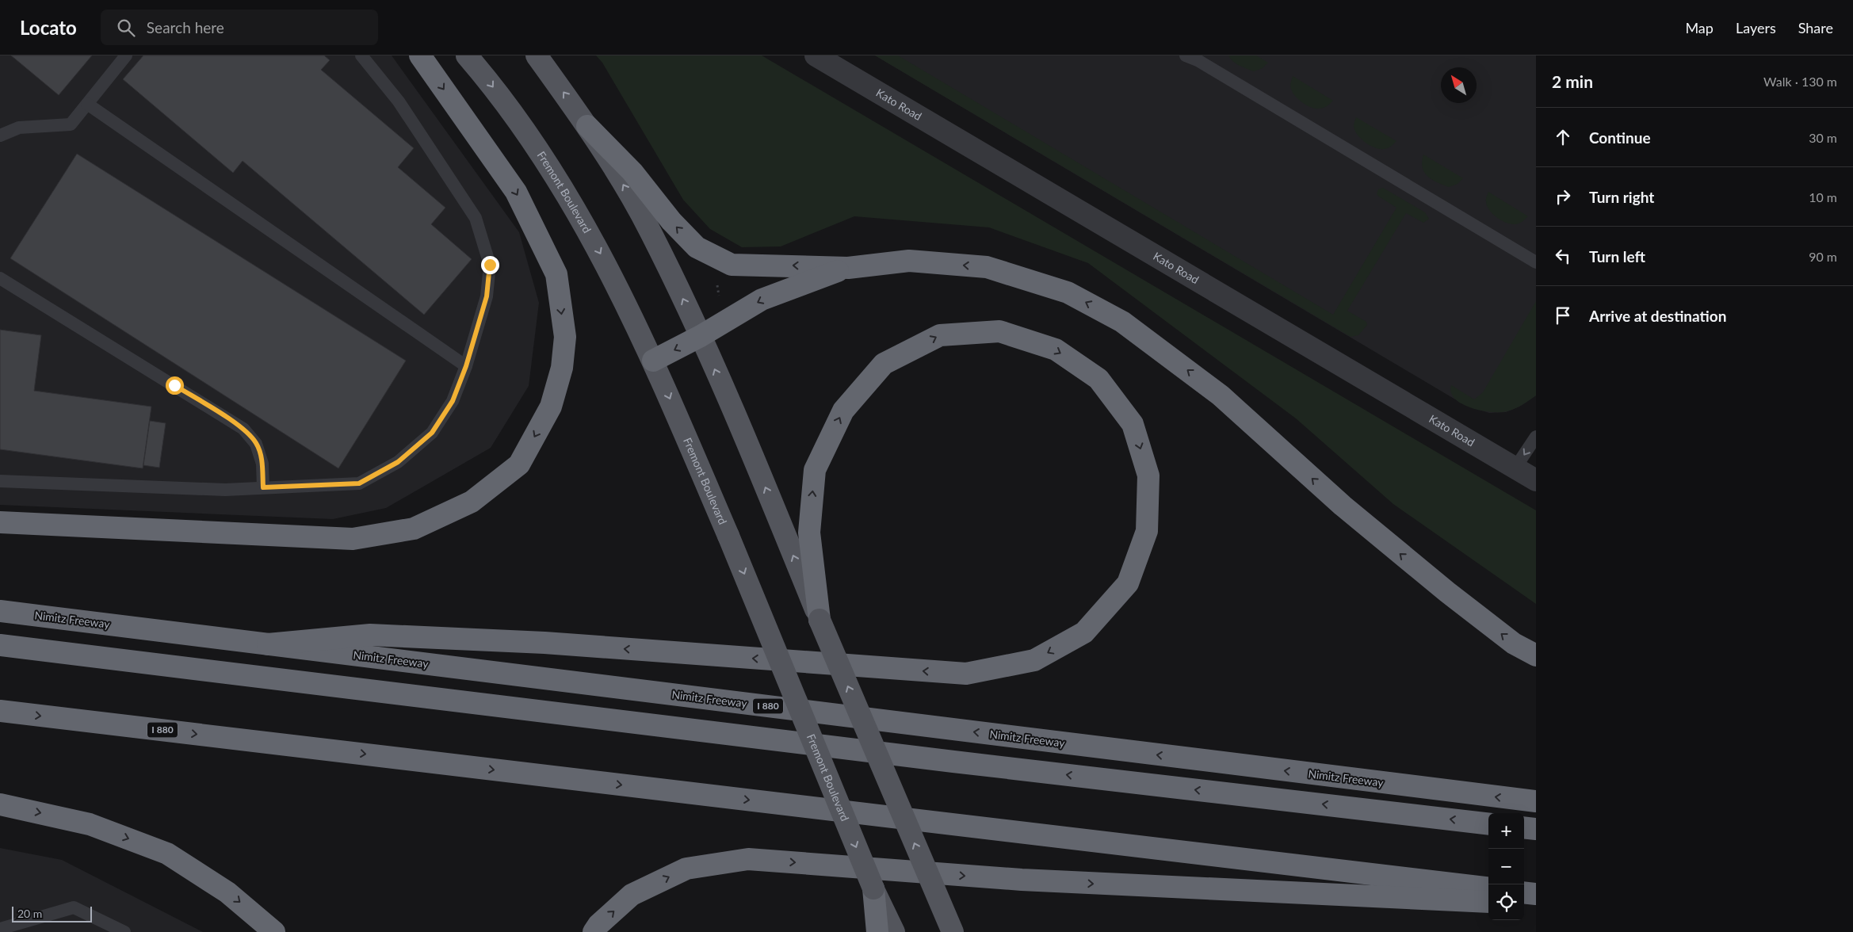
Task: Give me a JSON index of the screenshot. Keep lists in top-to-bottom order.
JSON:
{
  "streets": {
    "highway": ["Nimitz Freeway", "I 880"],
    "main road": ["Fremont Boulevard"],
    "street": ["Kato Road"]
  },
  "scale_bar": "20 m",
  "north": "top left",
  "page": {
    "header": "Locato",
    "search": "Search here",
    "nav": ["Map", "Layers", "Share"],
    "heading": ["2 min", "Walk · 130 m"],
    "list": [
      ["Continue", "30 m"],
      ["Turn right", "10 m"],
      ["Turn left", "90 m"],
      "Arrive at destination"
    ],
    "map_buttons": ["+", "−"],
    "scale": "20 m"
  }
}
